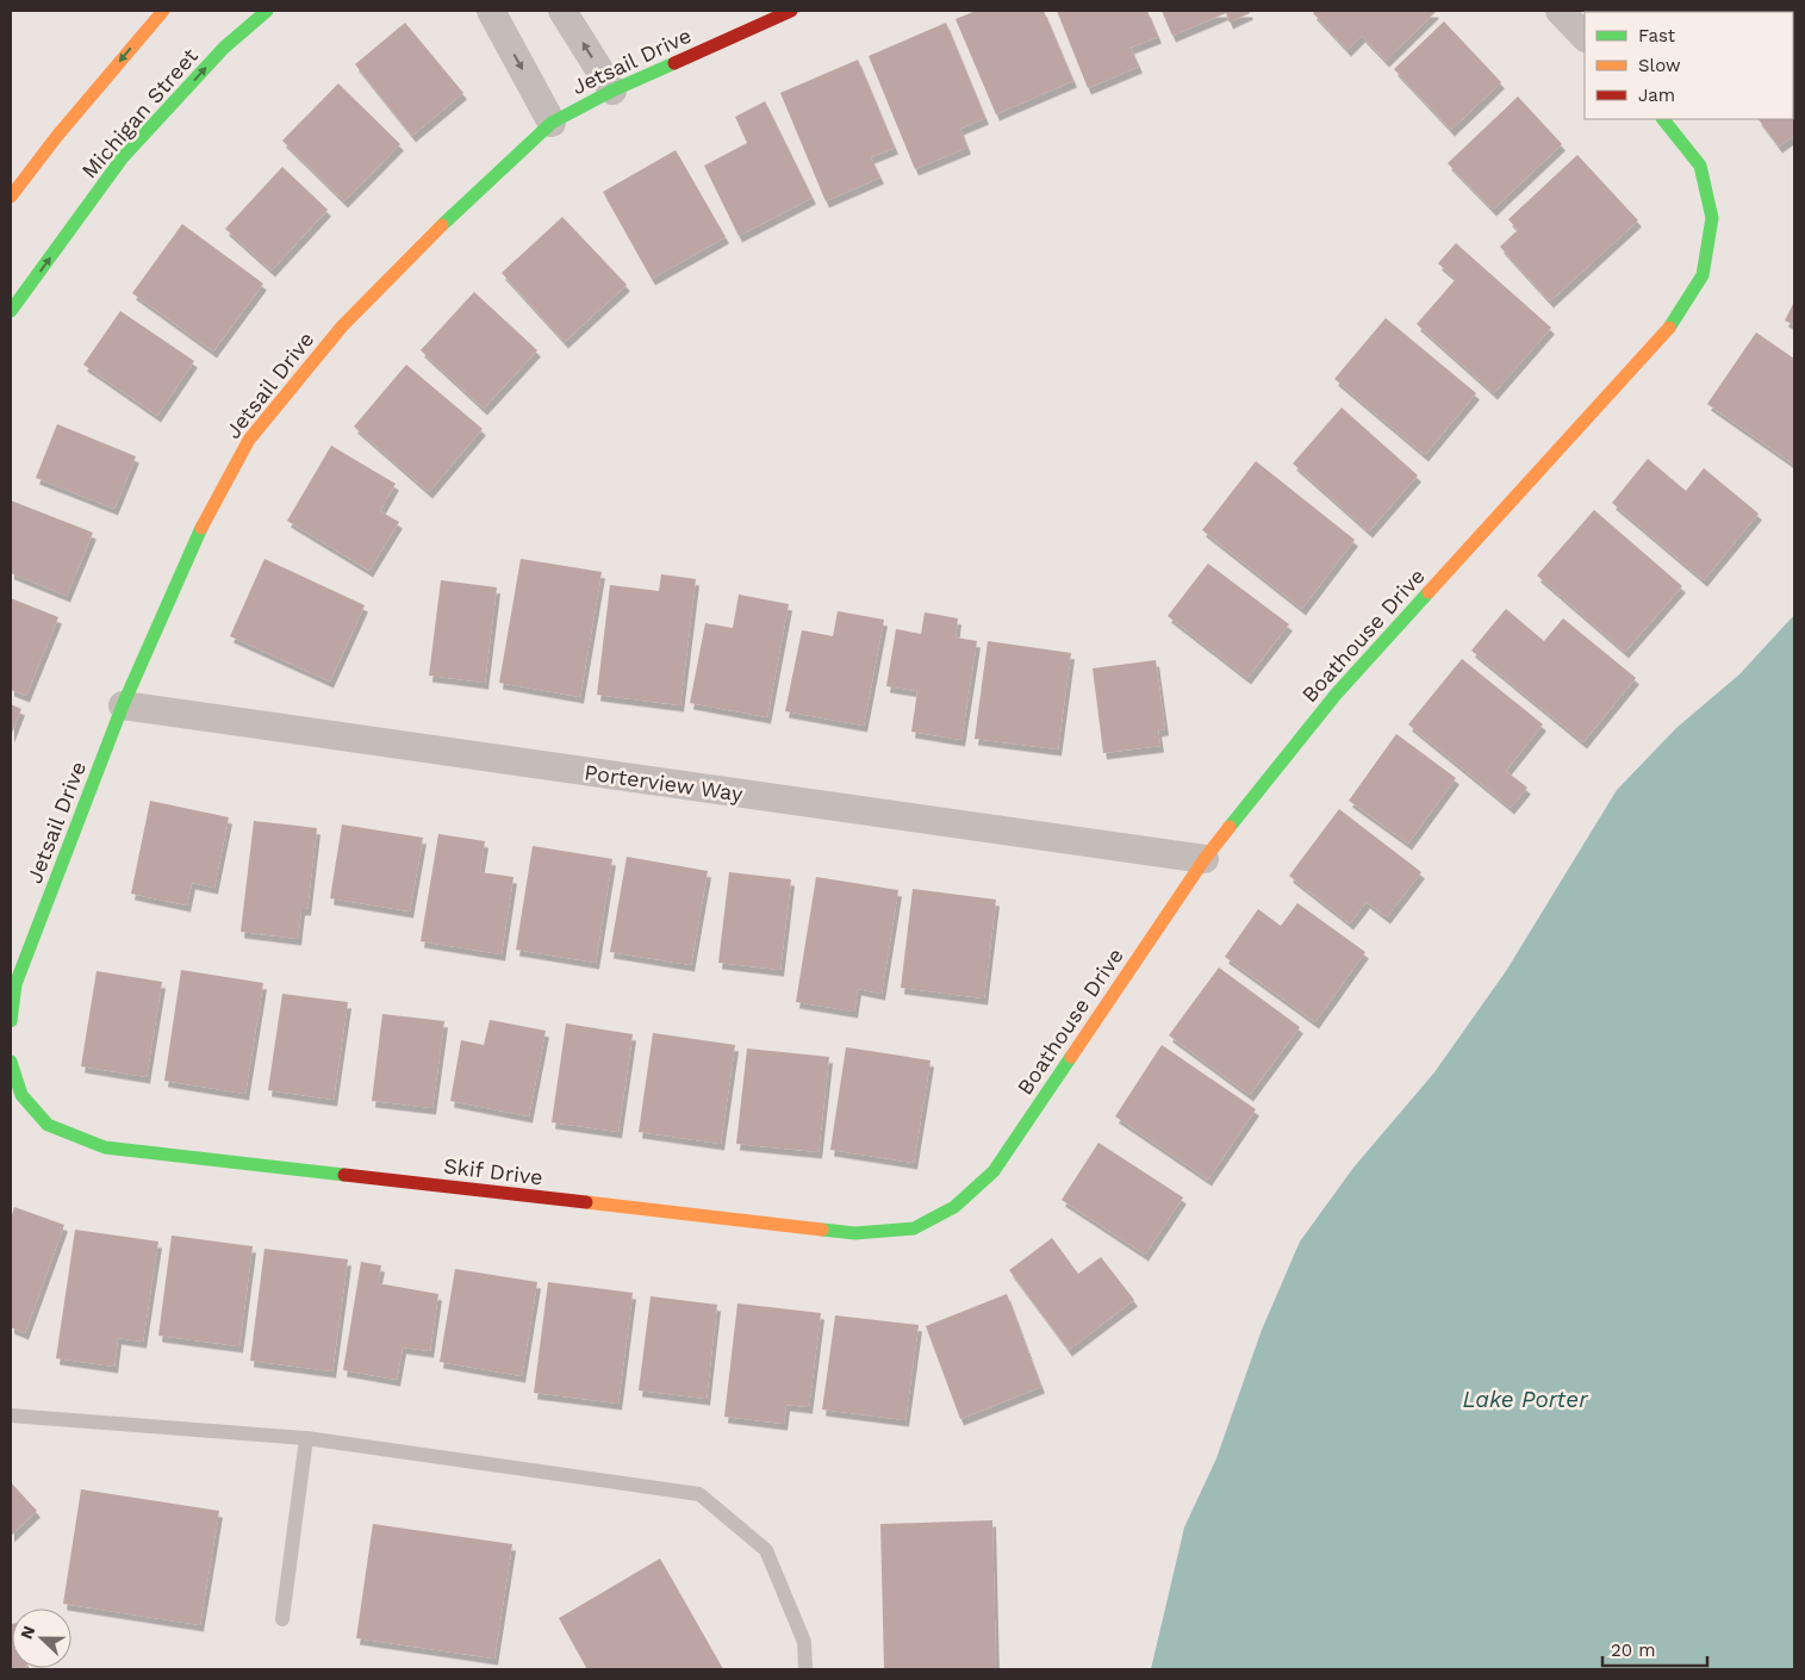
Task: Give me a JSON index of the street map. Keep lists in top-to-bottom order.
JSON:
{
  "streets": {
    "street": [
      "Jetsail Drive",
      "Michigan Street",
      "Boathouse Drive",
      "Porterview Way",
      "Skif Drive"
    ]
  },
  "crossings": [
    ["Jetsail Drive", "Porterview Way"],
    ["Boathouse Drive", "Porterview Way"],
    ["Boathouse Drive", "Skif Drive"]
  ],
  "water": ["Lake Porter"],
  "legend": ["Fast", "Slow", "Jam"],
  "scale_bar": "20 m",
  "north": "left"
}
